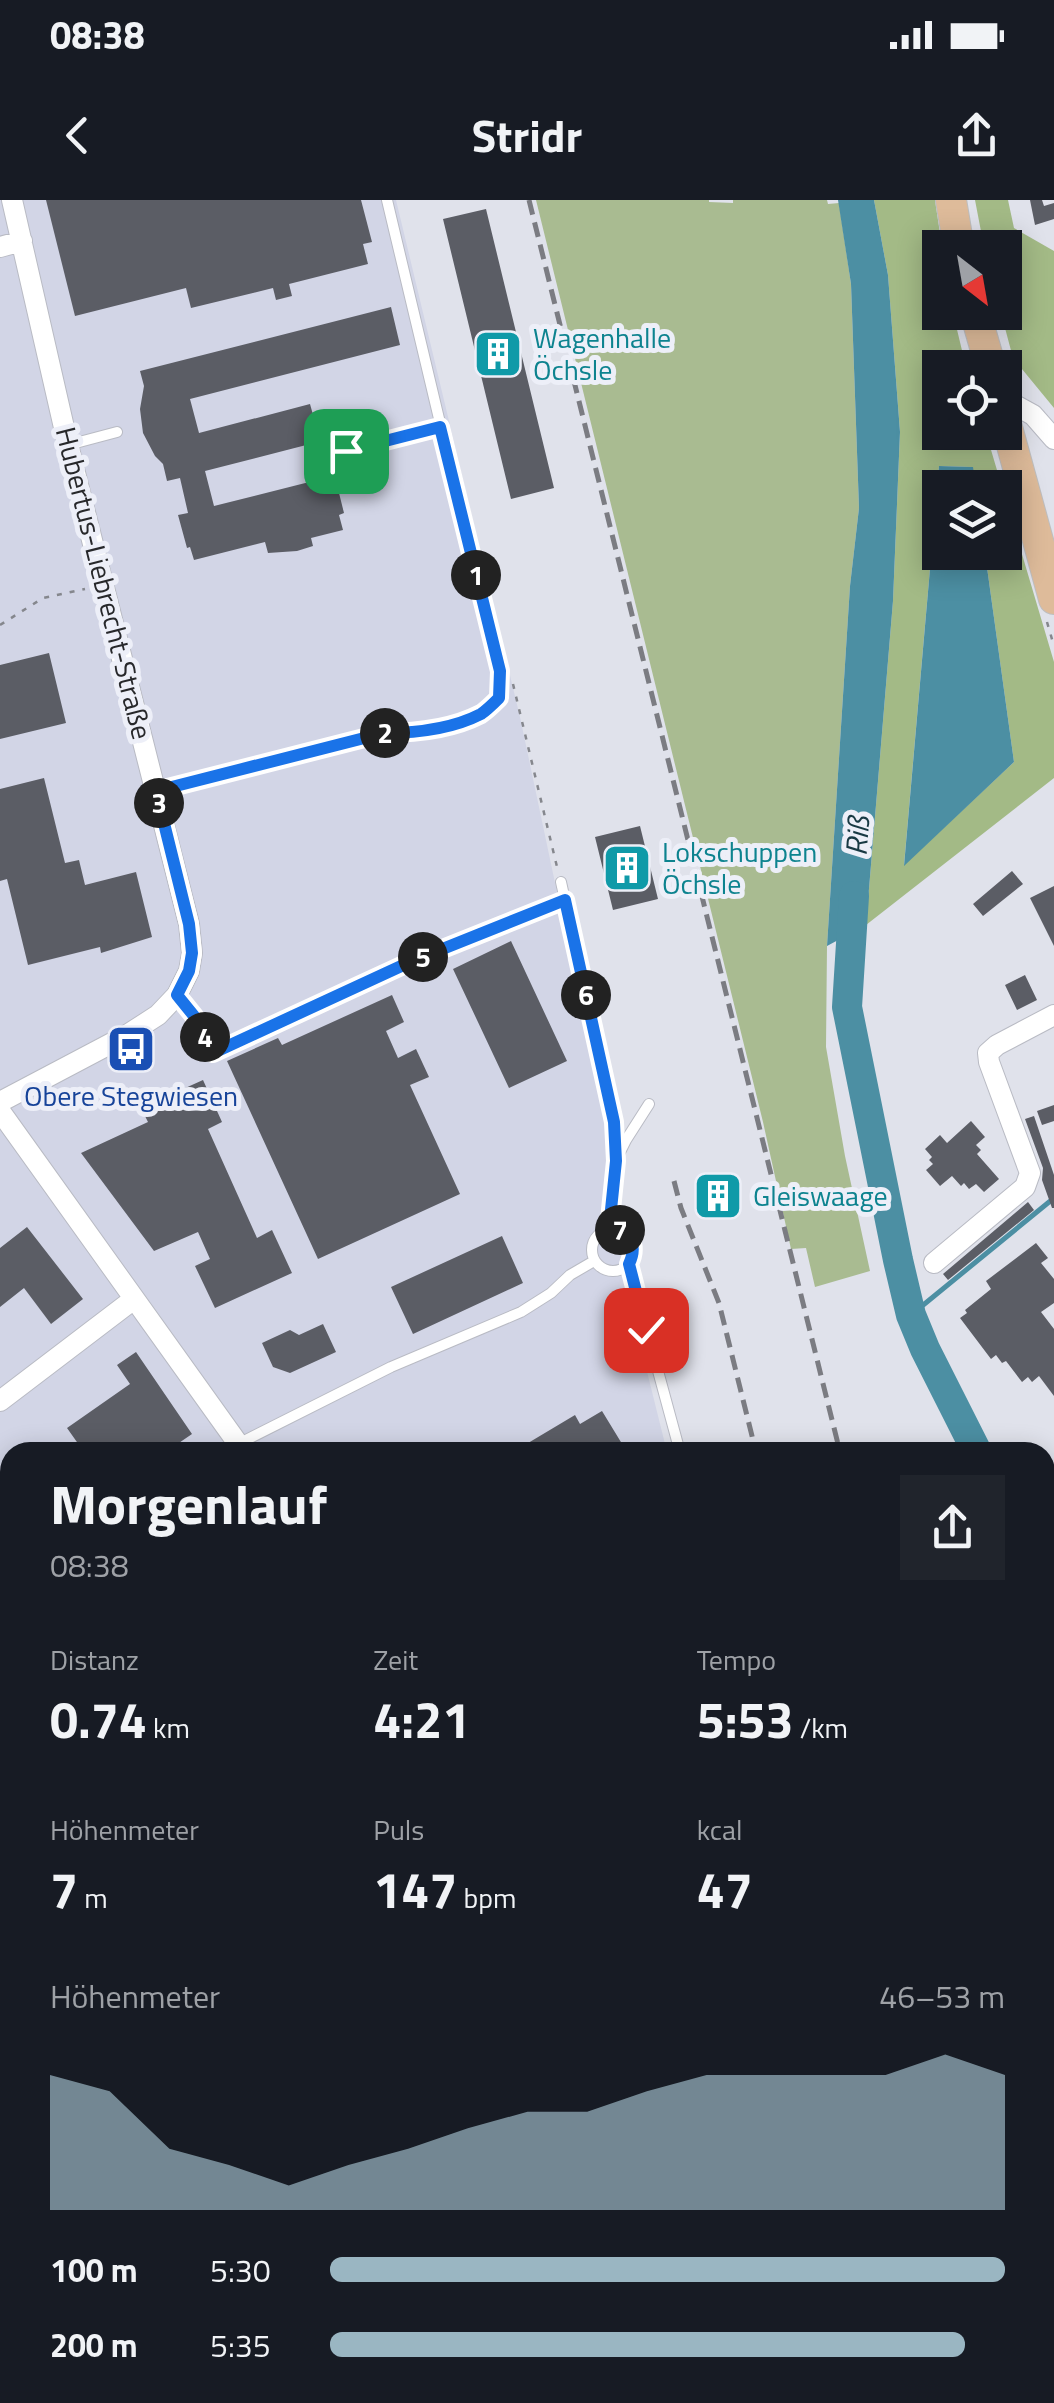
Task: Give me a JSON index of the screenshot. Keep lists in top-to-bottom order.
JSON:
{
  "streets": {
    "street": ["Hubertus-Liebrecht-Straße"]
  },
  "water": ["Riß"],
  "places": {
    "building": ["Wagenhalle Öchsle", "Lokschuppen Öchsle", "Gleiswaage"],
    "bus stop": ["Obere Stegwiesen"]
  },
  "north": "bottom right",
  "page": {
    "status": "08:38",
    "header": "Stridr",
    "pins": [
      "1",
      "2",
      "3",
      "5",
      "6",
      "4",
      "7"
    ],
    "heading": ["Morgenlauf", "08:38"],
    "stats": [
      ["Distanz", "0.74 km"],
      ["Zeit", "4:21"],
      ["Tempo", "5:53 /km"],
      ["Höhenmeter", "7 m"],
      ["Puls", "147 bpm"],
      ["kcal", "47"]
    ],
    "chart": ["Höhenmeter", "46–53 m"],
    "list": [
      {
        "name": "100 m",
        "note": "5:30"
      },
      {
        "name": "200 m",
        "note": "5:35"
      }
    ]
  }
}
